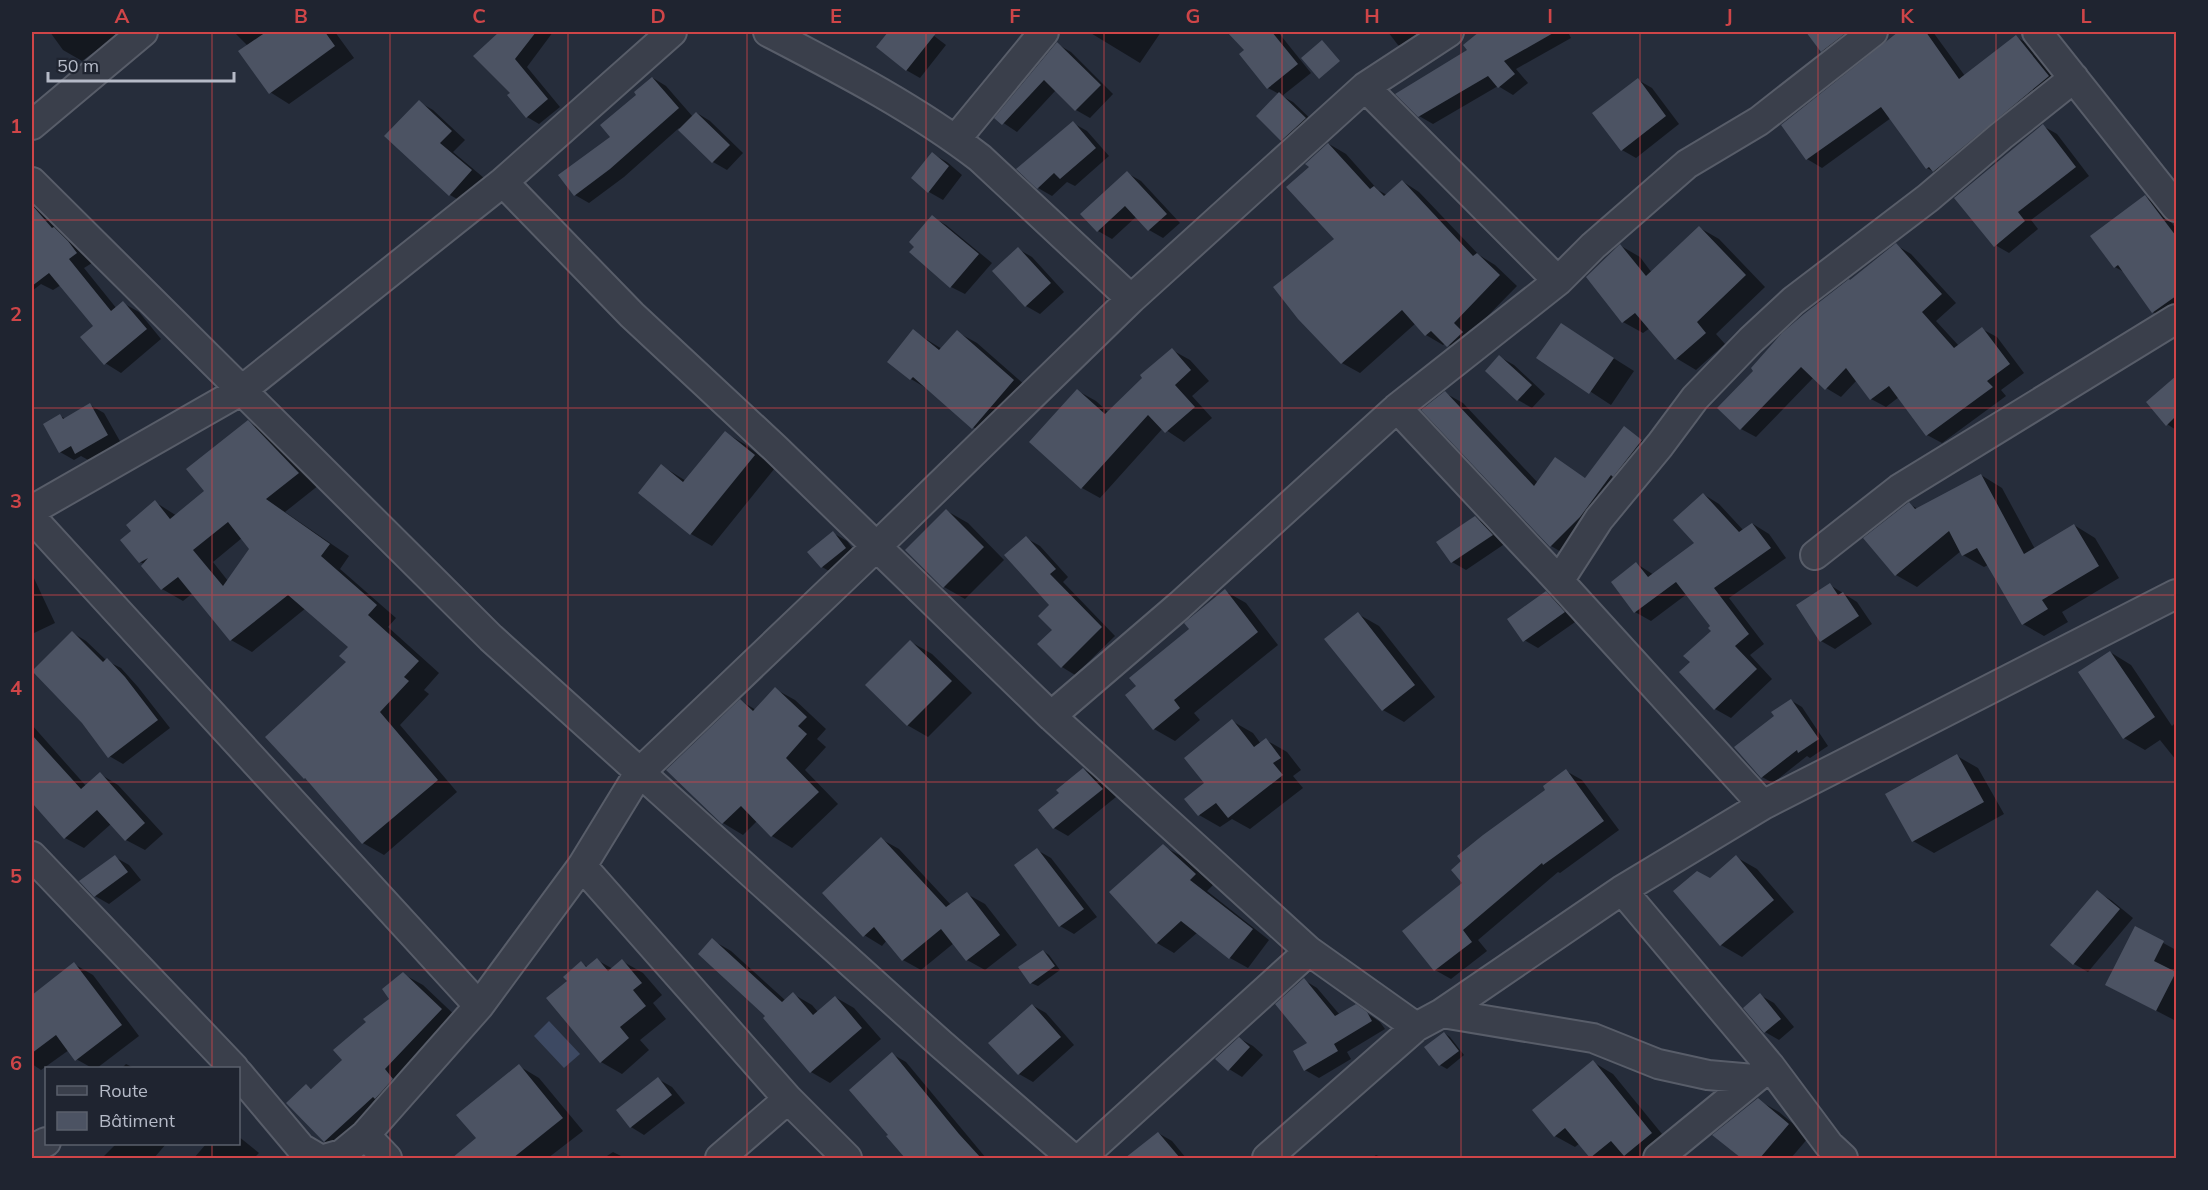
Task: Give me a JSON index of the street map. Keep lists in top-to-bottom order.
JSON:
{
  "legend": ["Route", "Bâtiment"],
  "scale_bar": "50 m",
  "grid": {
    "columns": [
      "A",
      "B",
      "C",
      "D",
      "E",
      "F",
      "G",
      "H",
      "I",
      "J",
      "K",
      "L"
    ],
    "rows": [
      "1",
      "2",
      "3",
      "4",
      "5",
      "6"
    ]
  }
}
